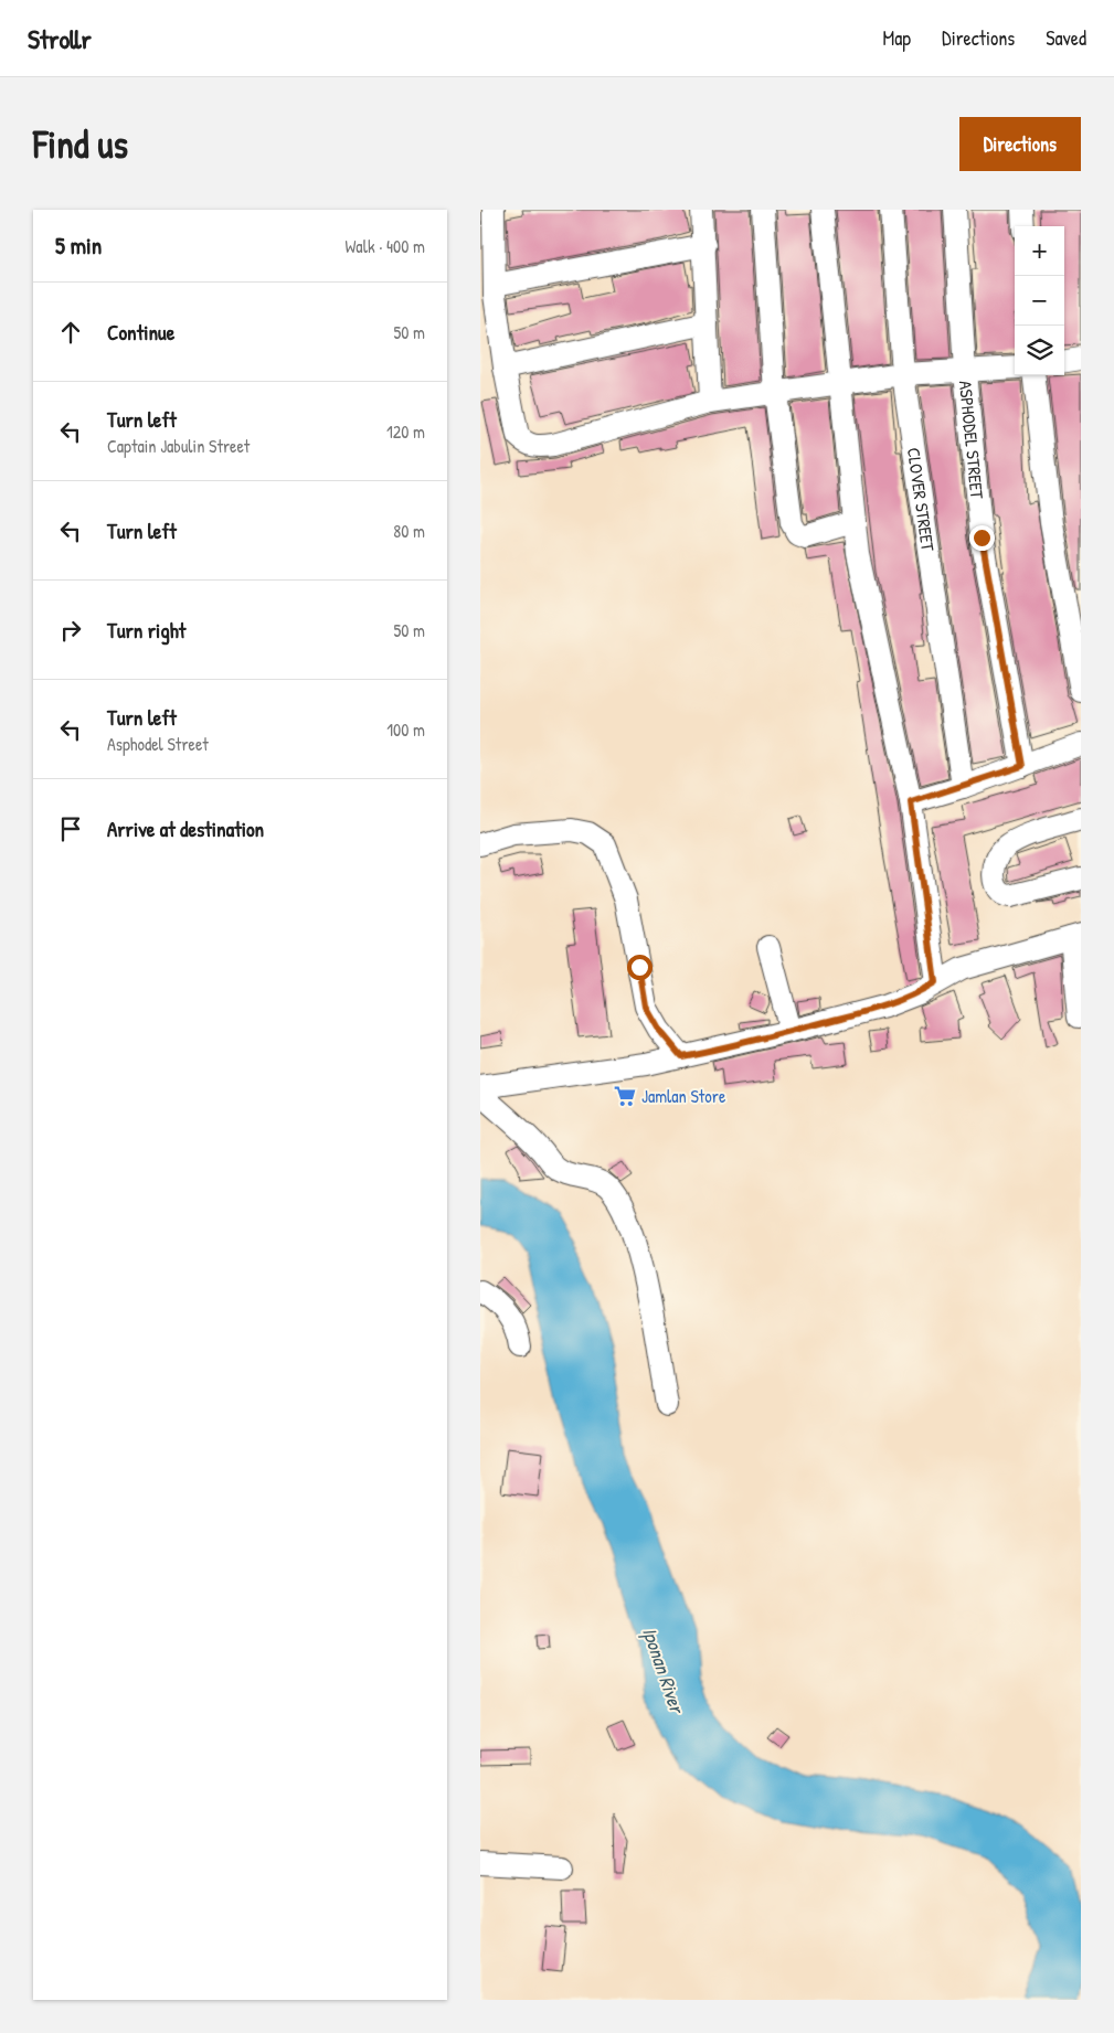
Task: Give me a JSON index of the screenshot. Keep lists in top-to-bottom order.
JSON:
{
  "streets": {
    "street": ["ASPHODEL STREET", "CLOVER STREET"]
  },
  "water": ["Iponan River"],
  "places": {
    "supermarket": ["Jamlan Store"]
  },
  "page": {
    "header": "Strollr",
    "nav": ["Map", "Directions", "Saved"],
    "buttons": "Directions",
    "title": "Find us",
    "heading": ["5 min", "Walk · 400 m"],
    "map_buttons": ["+", "−"],
    "list": [
      ["Continue", "50 m"],
      ["Turn left", "Captain Jabulin Street", "120 m"],
      ["Turn left", "80 m"],
      ["Turn right", "50 m"],
      ["Turn left", "Asphodel Street", "100 m"],
      "Arrive at destination"
    ]
  }
}
